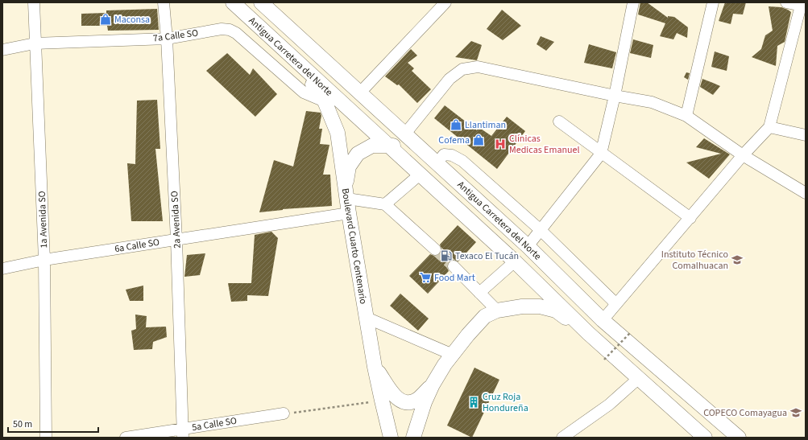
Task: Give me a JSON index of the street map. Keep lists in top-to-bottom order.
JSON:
{
  "streets": {
    "main road": ["Antigua Carretera del Norte", "Boulevard Cuarto Centenario"],
    "street": [
      "7a Calle SO",
      "1a Avenida SO",
      "2a Avenida SO",
      "6a Calle SO",
      "5a Calle SO"
    ]
  },
  "crossings": [
    ["7a Calle SO", "1a Avenida SO"],
    ["7a Calle SO", "2a Avenida SO"],
    ["7a Calle SO", "Boulevard Cuarto Centenario"],
    ["Antigua Carretera del Norte", "Boulevard Cuarto Centenario"],
    ["1a Avenida SO", "6a Calle SO"],
    ["2a Avenida SO", "6a Calle SO"],
    ["2a Avenida SO", "5a Calle SO"],
    ["6a Calle SO", "Boulevard Cuarto Centenario"]
  ],
  "places": {
    "shop": ["Maconsa", "Llantiman", "Cofema"],
    "hospital": ["Clínicas Medicas Emanuel"],
    "fuel station": ["Texaco El Tucán"],
    "school or university": ["Instituto Técnico Comalhuacan", "COPECO Comayagua"],
    "supermarket": ["Food Mart"],
    "building": ["Cruz Roja Hondureña"]
  },
  "scale_bar": "50 m"
}
